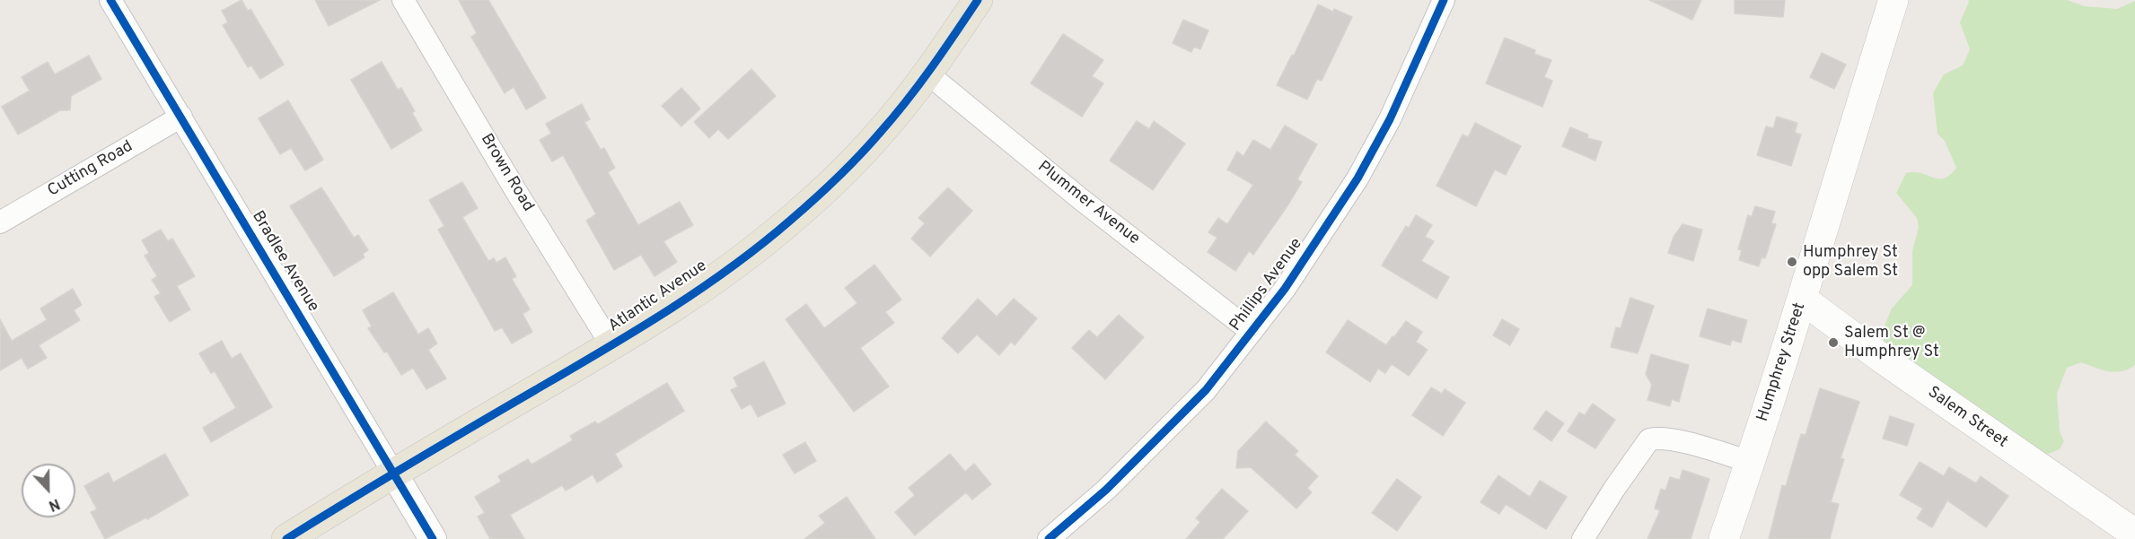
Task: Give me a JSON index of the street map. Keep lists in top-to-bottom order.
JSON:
{
  "streets": {
    "main road": ["Atlantic Avenue", "Humphrey Street", "Salem Street"],
    "street": [
      "Cutting Road",
      "Brown Road",
      "Plummer Avenue",
      "Bradlee Avenue",
      "Phillips Avenue"
    ]
  },
  "crossings": [
    ["Cutting Road", "Bradlee Avenue"],
    ["Brown Road", "Atlantic Avenue"],
    ["Plummer Avenue", "Phillips Avenue"],
    ["Plummer Avenue", "Atlantic Avenue"],
    ["Bradlee Avenue", "Atlantic Avenue"],
    ["Humphrey Street", "Salem Street"]
  ],
  "places": ["Humphrey St opp Salem St", "Salem St @ Humphrey St"],
  "north": "bottom"
}
